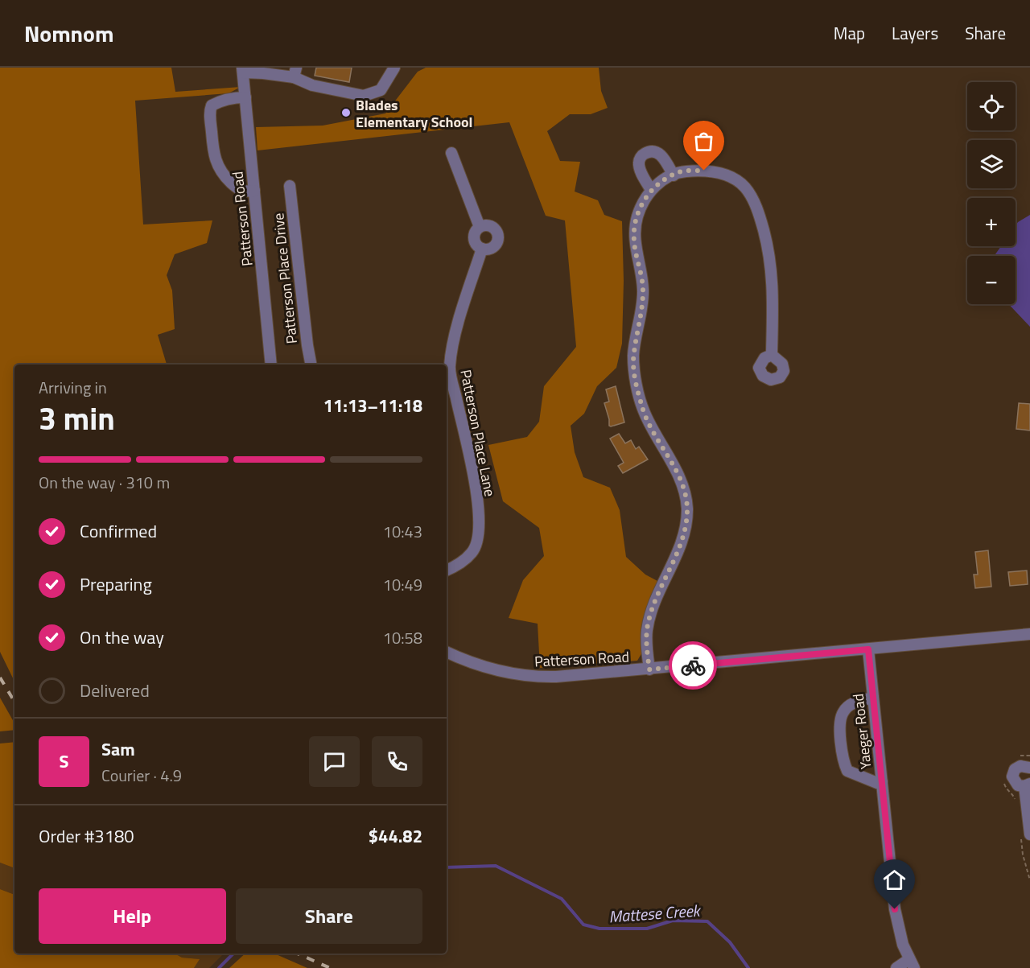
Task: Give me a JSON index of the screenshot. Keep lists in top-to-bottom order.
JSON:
{
  "streets": {
    "street": [
      "Patterson Road",
      "Patterson Place Drive",
      "Patterson Place Lane",
      "Yaeger Road"
    ]
  },
  "crossings": [
    ["Patterson Road", "Yaeger Road"]
  ],
  "water": ["Mattese Creek"],
  "places": ["Blades Elementary School"],
  "page": {
    "header": "Nomnom",
    "nav": ["Map", "Layers", "Share"],
    "map_buttons": ["+", "−"],
    "heading": ["3 min", "Arriving in", "11:13–11:18"],
    "panel": [
      "Sam",
      "Courier · 4.9",
      "Order #3180",
      "$44.82"
    ],
    "bar": "On the way · 310 m",
    "list": [
      ["Confirmed", "10:43"],
      ["Preparing", "10:49"],
      ["On the way", "10:58"],
      "Delivered"
    ],
    "round": "S",
    "buttons": ["Help", "Share"]
  }
}
